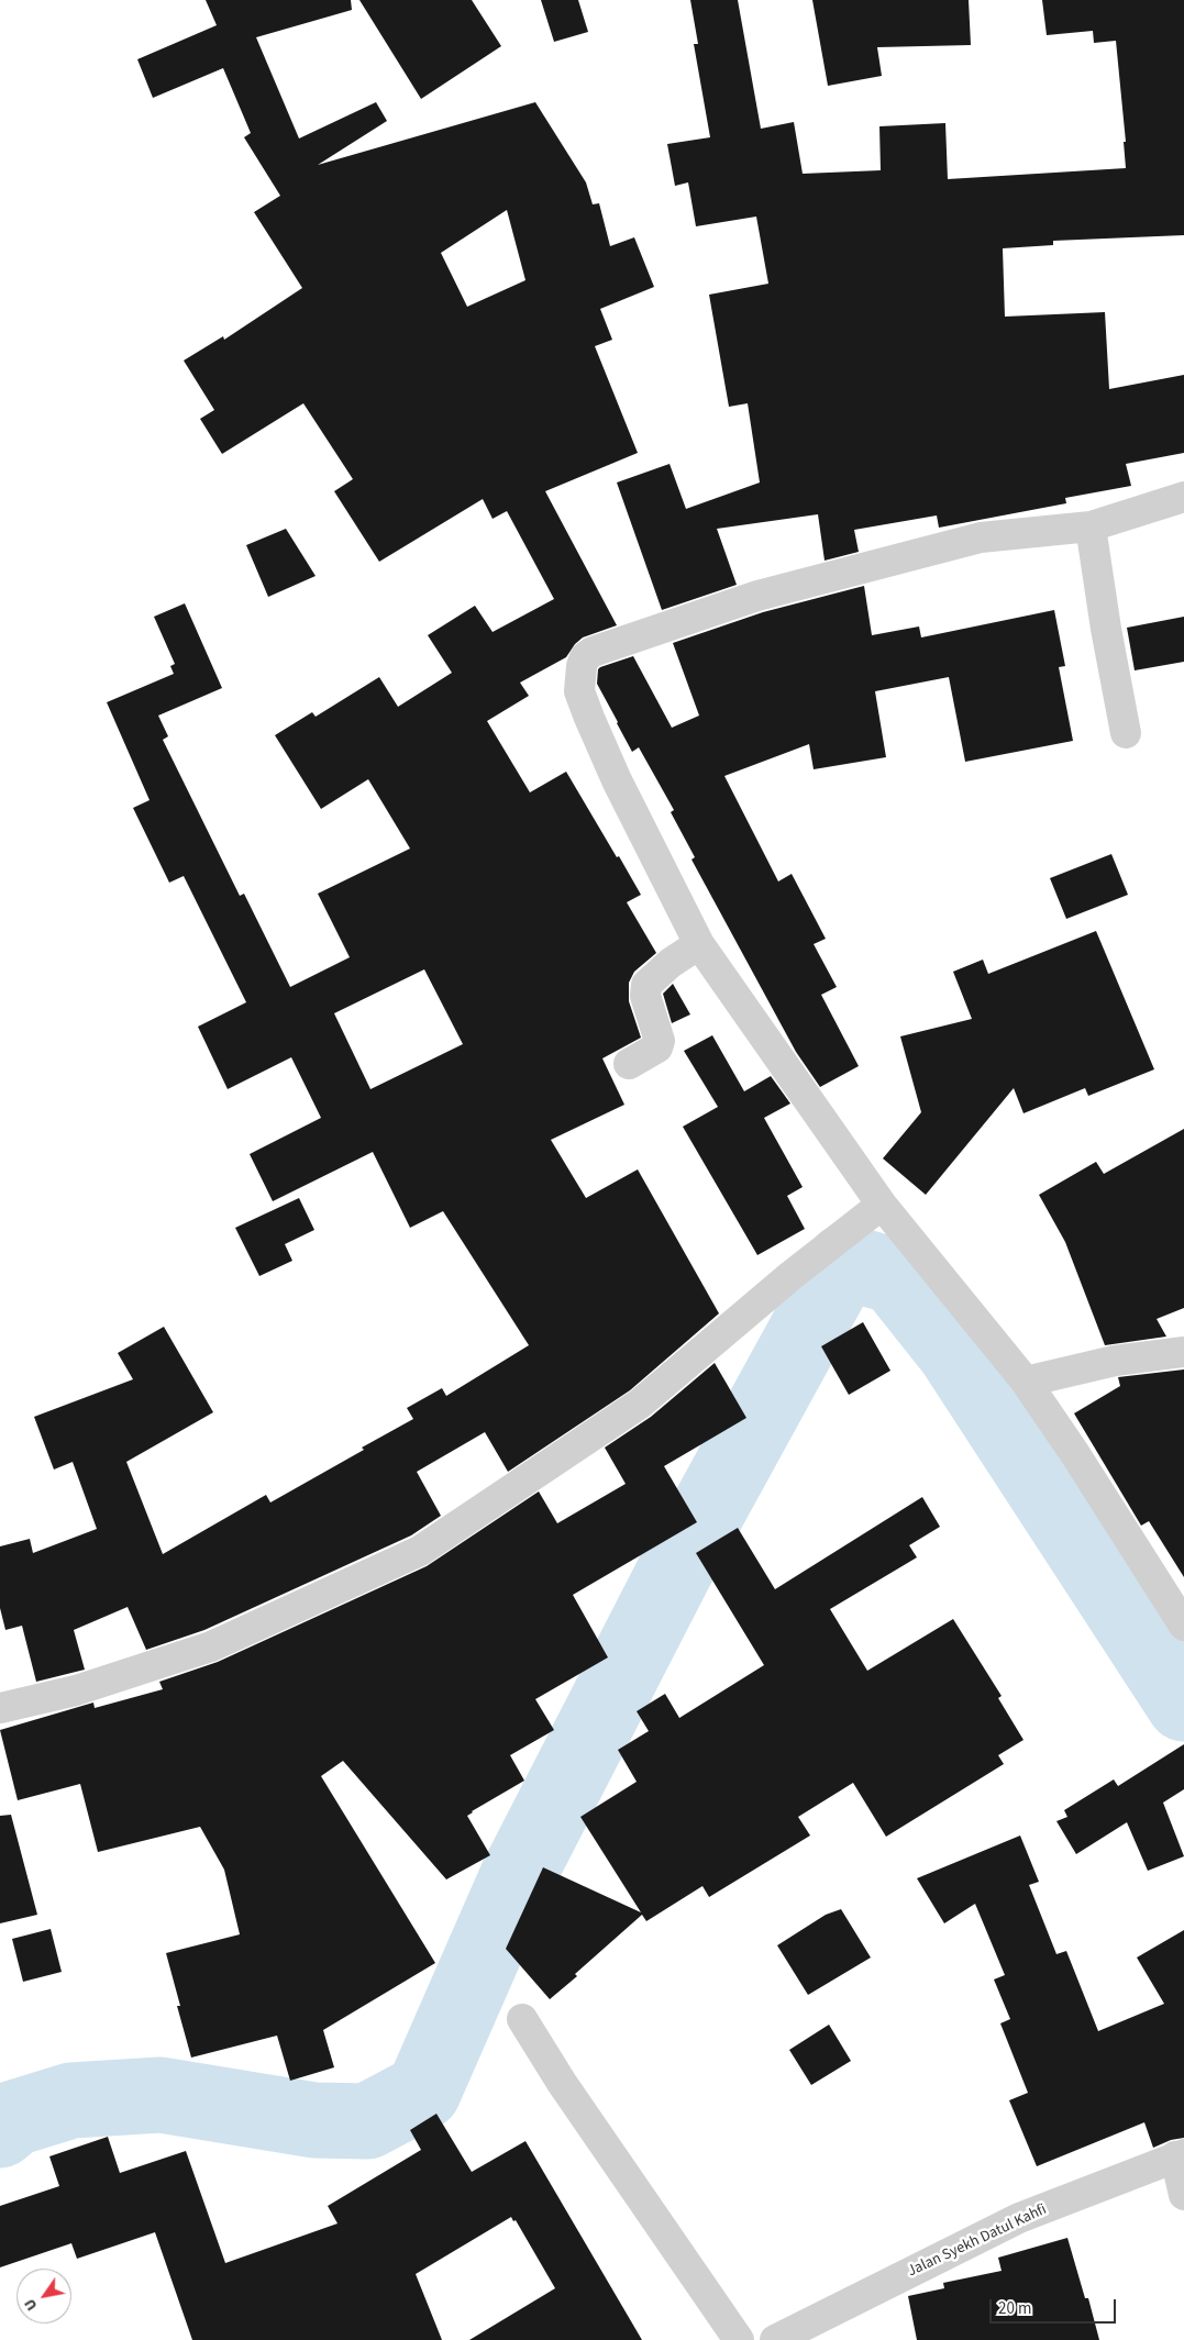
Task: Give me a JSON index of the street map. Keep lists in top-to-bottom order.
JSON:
{
  "streets": {
    "street": ["Jalan Syekh Datul Kahfi"]
  },
  "scale_bar": "20 m",
  "north": "bottom left"
}
